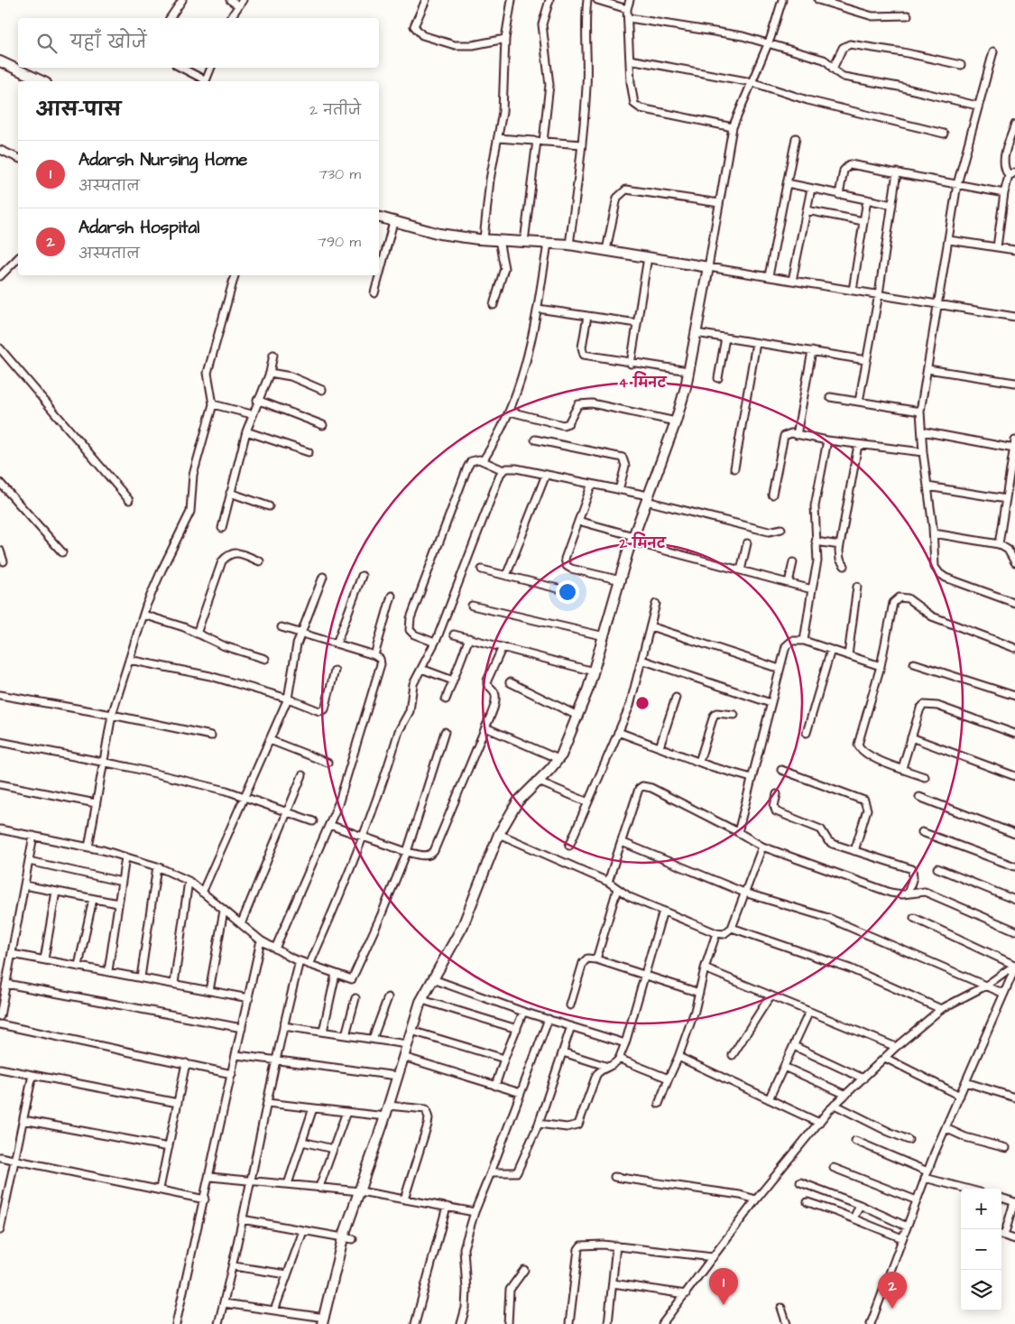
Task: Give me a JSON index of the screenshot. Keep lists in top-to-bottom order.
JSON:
{
  "page": {
    "search": "यहाँ खोजें",
    "heading": ["आस-पास", "2 नतीजे"],
    "list": [
      {
        "mark": "1",
        "name": "Adarsh Nursing Home",
        "note": "अस्पताल",
        "value": "730 m"
      },
      {
        "mark": "2",
        "name": "Adarsh Hospital",
        "note": "अस्पताल",
        "value": "790 m"
      }
    ],
    "map_buttons": ["+", "−"],
    "pins": ["1", "2"]
  },
  "rings": ["4 मिनट", "2 मिनट"]
}
